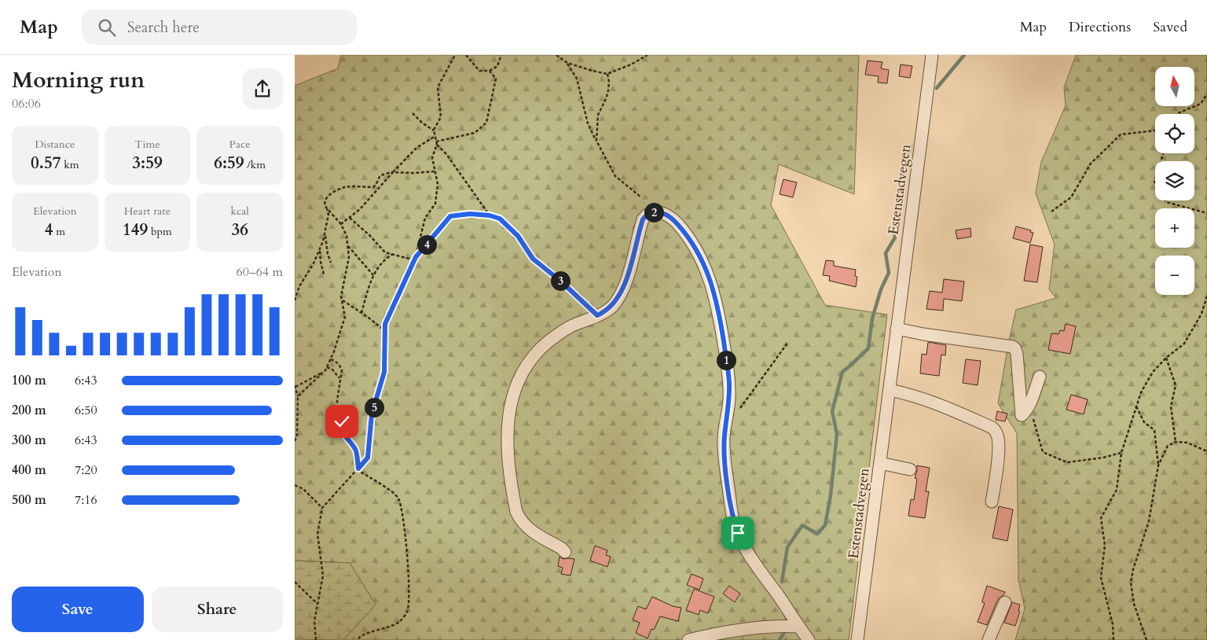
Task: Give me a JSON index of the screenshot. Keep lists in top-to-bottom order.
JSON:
{
  "streets": {
    "street": ["Estenstadvegen"]
  },
  "north": "top",
  "page": {
    "header": "Map",
    "search": "Search here",
    "nav": ["Map", "Directions", "Saved"],
    "heading": ["Morning run", "06:06"],
    "map_buttons": ["+", "−"],
    "stats": [
      ["Distance", "0.57 km"],
      ["Time", "3:59"],
      ["Pace", "6:59 /km"],
      ["Elevation", "4 m"],
      ["Heart rate", "149 bpm"],
      ["kcal", "36"]
    ],
    "pins": [
      "2",
      "4",
      "3",
      "1",
      "5"
    ],
    "chart": ["Elevation", "60–64 m"],
    "list": [
      {
        "name": "100 m",
        "note": "6:43"
      },
      {
        "name": "200 m",
        "note": "6:50"
      },
      {
        "name": "300 m",
        "note": "6:43"
      },
      {
        "name": "400 m",
        "note": "7:20"
      },
      {
        "name": "500 m",
        "note": "7:16"
      }
    ],
    "buttons": ["Save", "Share"]
  }
}
